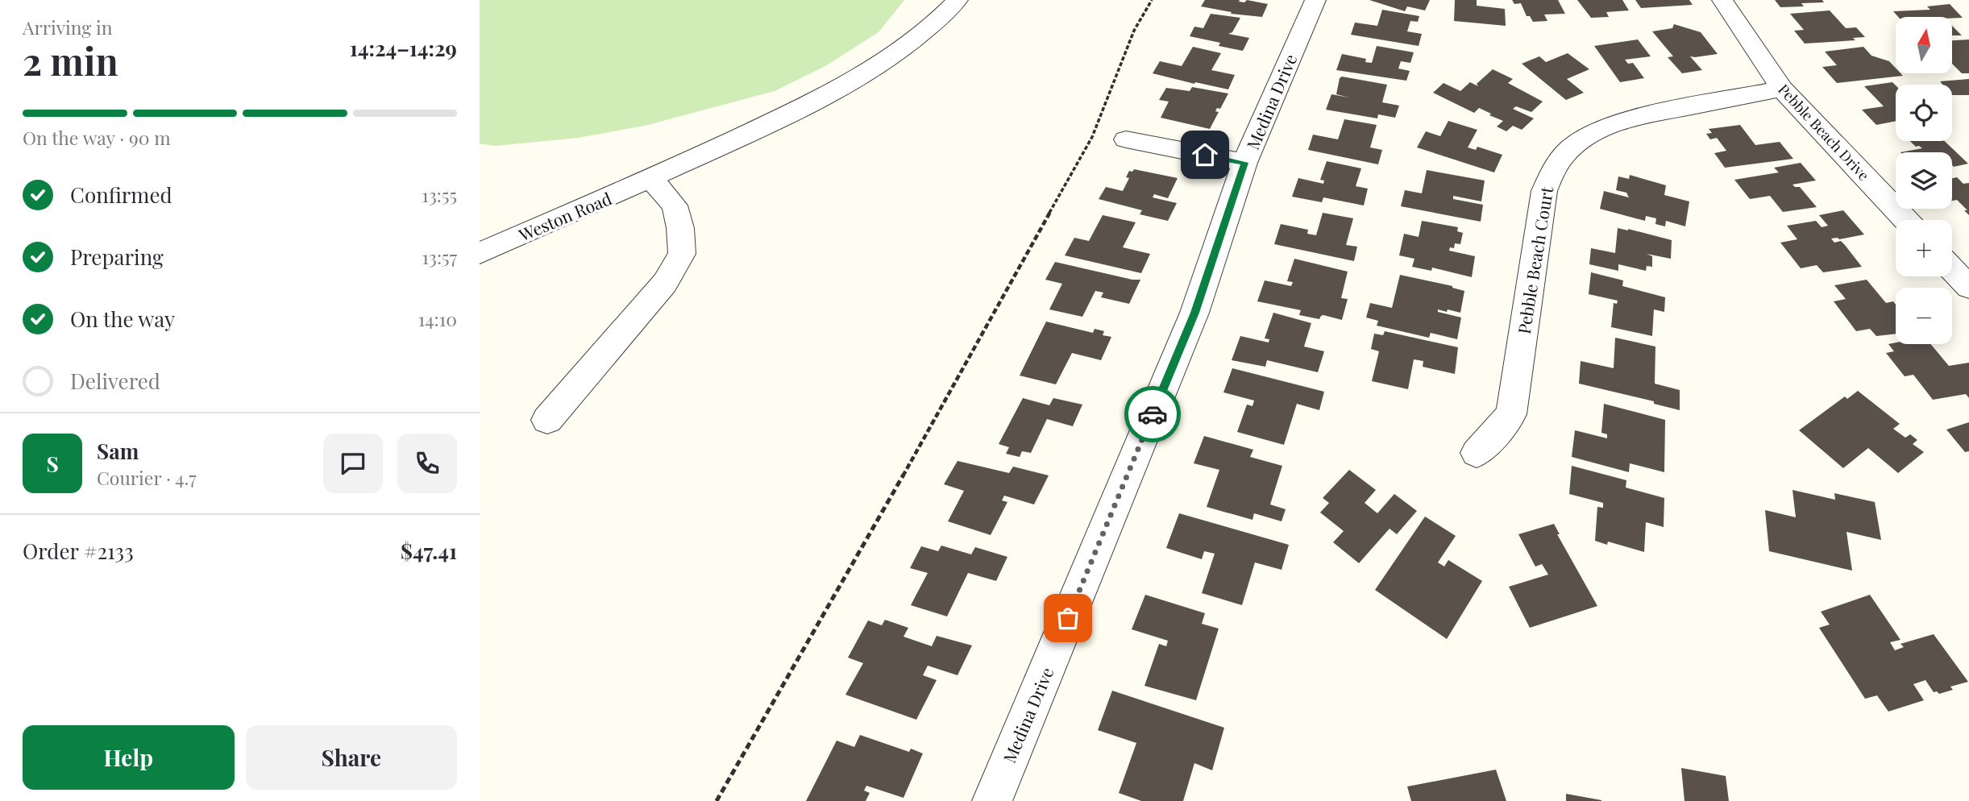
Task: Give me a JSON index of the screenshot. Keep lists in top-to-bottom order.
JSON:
{
  "streets": {
    "street": [
      "Medina Drive",
      "Pebble Beach Drive",
      "Weston Road",
      "Pebble Beach Court"
    ]
  },
  "crossings": [
    ["Pebble Beach Drive", "Pebble Beach Court"]
  ],
  "north": "top",
  "page": {
    "heading": ["2 min", "Arriving in", "14:24–14:29"],
    "panel": [
      "Sam",
      "Courier · 4.7",
      "Order #2133",
      "$47.41"
    ],
    "map_buttons": ["+", "−"],
    "bar": "On the way · 90 m",
    "list": [
      ["Confirmed", "13:55"],
      ["Preparing", "13:57"],
      ["On the way", "14:10"],
      "Delivered"
    ],
    "round": "S",
    "buttons": ["Help", "Share"]
  }
}
